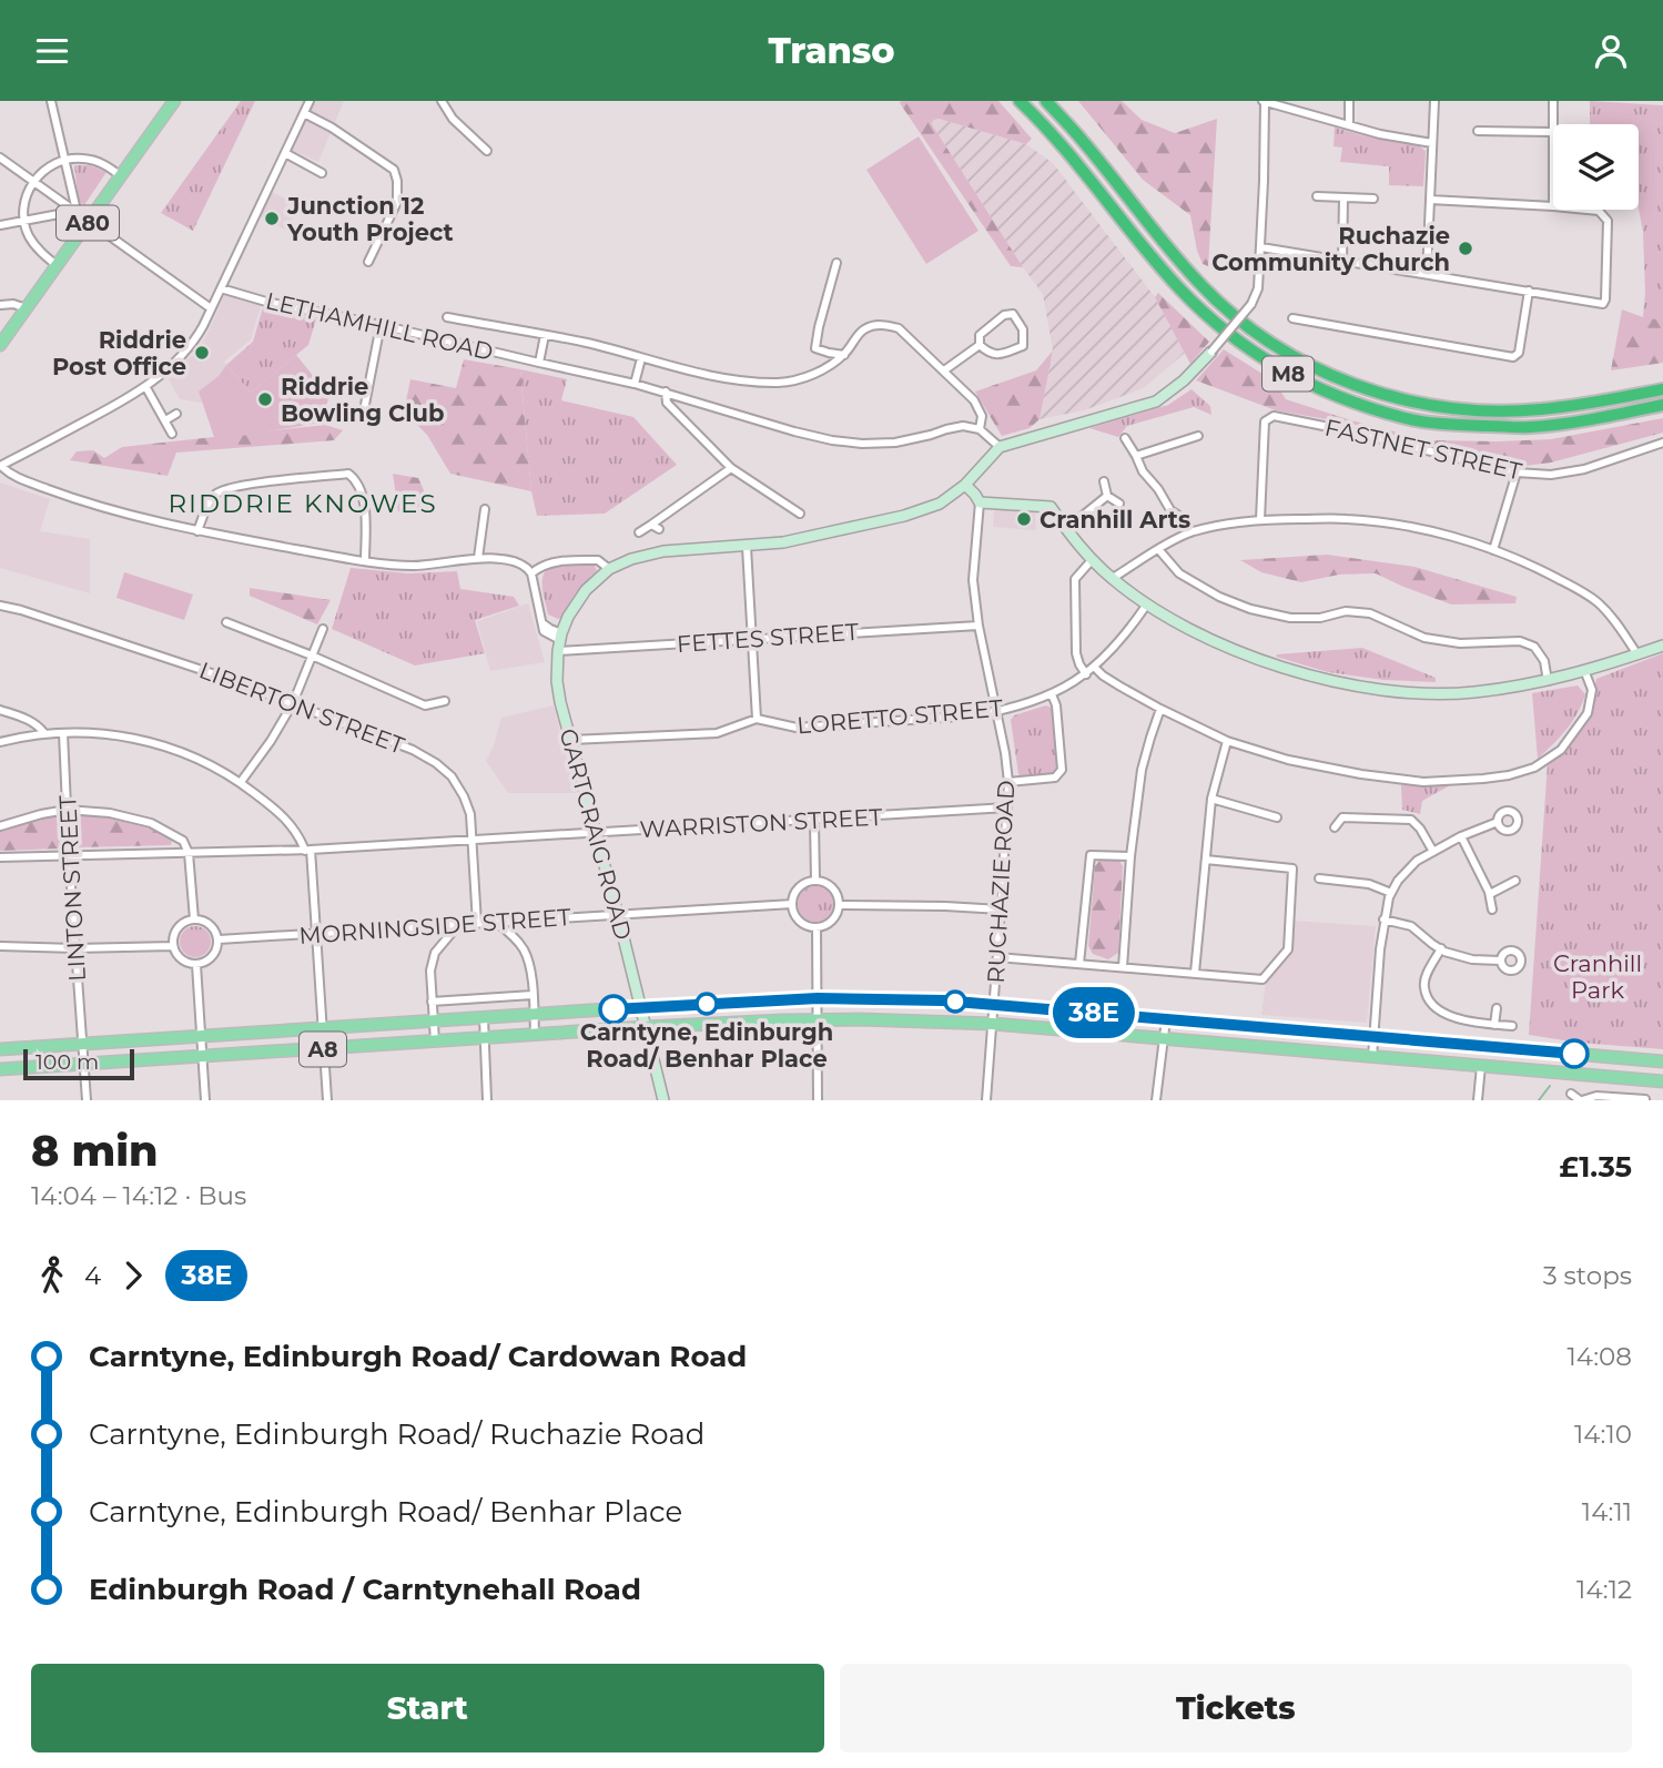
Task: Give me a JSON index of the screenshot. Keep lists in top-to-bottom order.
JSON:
{
  "streets": {
    "highway": ["M8"],
    "main road": ["A80", "A8"],
    "street": [
      "LETHAMHILL ROAD",
      "FASTNET STREET",
      "FETTES STREET",
      "LIBERTON STREET",
      "LORETTO STREET",
      "WARRISTON STREET",
      "GARTCRAIG ROAD",
      "RUCHAZIE ROAD",
      "LINTON STREET",
      "MORNINGSIDE STREET"
    ]
  },
  "crossings": [
    ["FETTES STREET", "GARTCRAIG ROAD"],
    ["FETTES STREET", "RUCHAZIE ROAD"],
    ["LIBERTON STREET", "WARRISTON STREET"],
    ["LIBERTON STREET", "MORNINGSIDE STREET"],
    ["LORETTO STREET", "RUCHAZIE ROAD"],
    ["WARRISTON STREET", "GARTCRAIG ROAD"],
    ["WARRISTON STREET", "RUCHAZIE ROAD"],
    ["WARRISTON STREET", "LINTON STREET"],
    ["GARTCRAIG ROAD", "MORNINGSIDE STREET"],
    ["GARTCRAIG ROAD", "A8"],
    ["RUCHAZIE ROAD", "A8"],
    ["LINTON STREET", "A8"]
  ],
  "districts": ["RIDDRIE KNOWES"],
  "parks": ["Cranhill Park"],
  "places": [
    "Junction 12 Youth Project",
    "Ruchazie Community Church",
    "Riddrie Post Office",
    "Riddrie Bowling Club",
    "Cranhill Arts",
    "Carntyne, Edinburgh Road/ Benhar Place"
  ],
  "lines": ["bus line 38E"],
  "scale_bar": "100 m",
  "page": {
    "header": "Transo",
    "on_map": "38E",
    "scale": "100 m",
    "heading": ["8 min", "14:04 – 14:12 · Bus", "£1.35"],
    "legs": ["4", "38E", "3 stops"],
    "list": [
      {
        "name": "Carntyne, Edinburgh Road/ Cardowan Road",
        "value": "14:08"
      },
      {
        "name": "Carntyne, Edinburgh Road/ Ruchazie Road",
        "value": "14:10"
      },
      {
        "name": "Carntyne, Edinburgh Road/ Benhar Place",
        "value": "14:11"
      },
      {
        "name": "Edinburgh Road / Carntynehall Road",
        "value": "14:12"
      }
    ],
    "buttons": ["Start", "Tickets"]
  }
}
